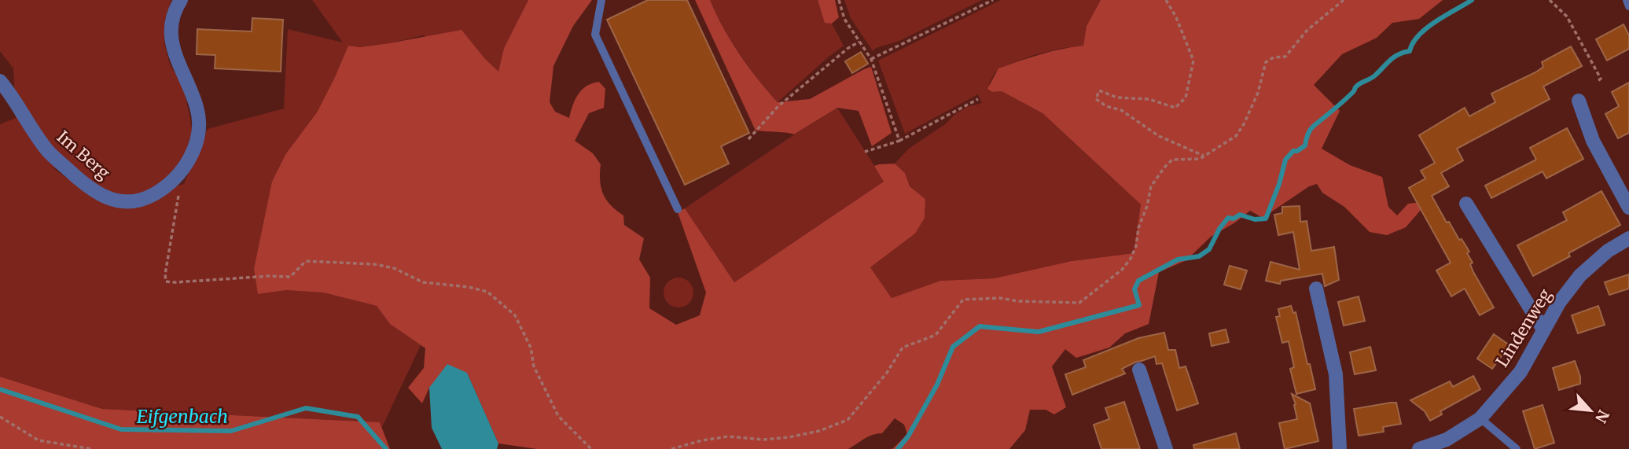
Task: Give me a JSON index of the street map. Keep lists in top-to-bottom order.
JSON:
{
  "streets": {
    "street": ["Im Berg", "Lindenweg"]
  },
  "water": ["Eifgenbach"],
  "north": "bottom right"
}
